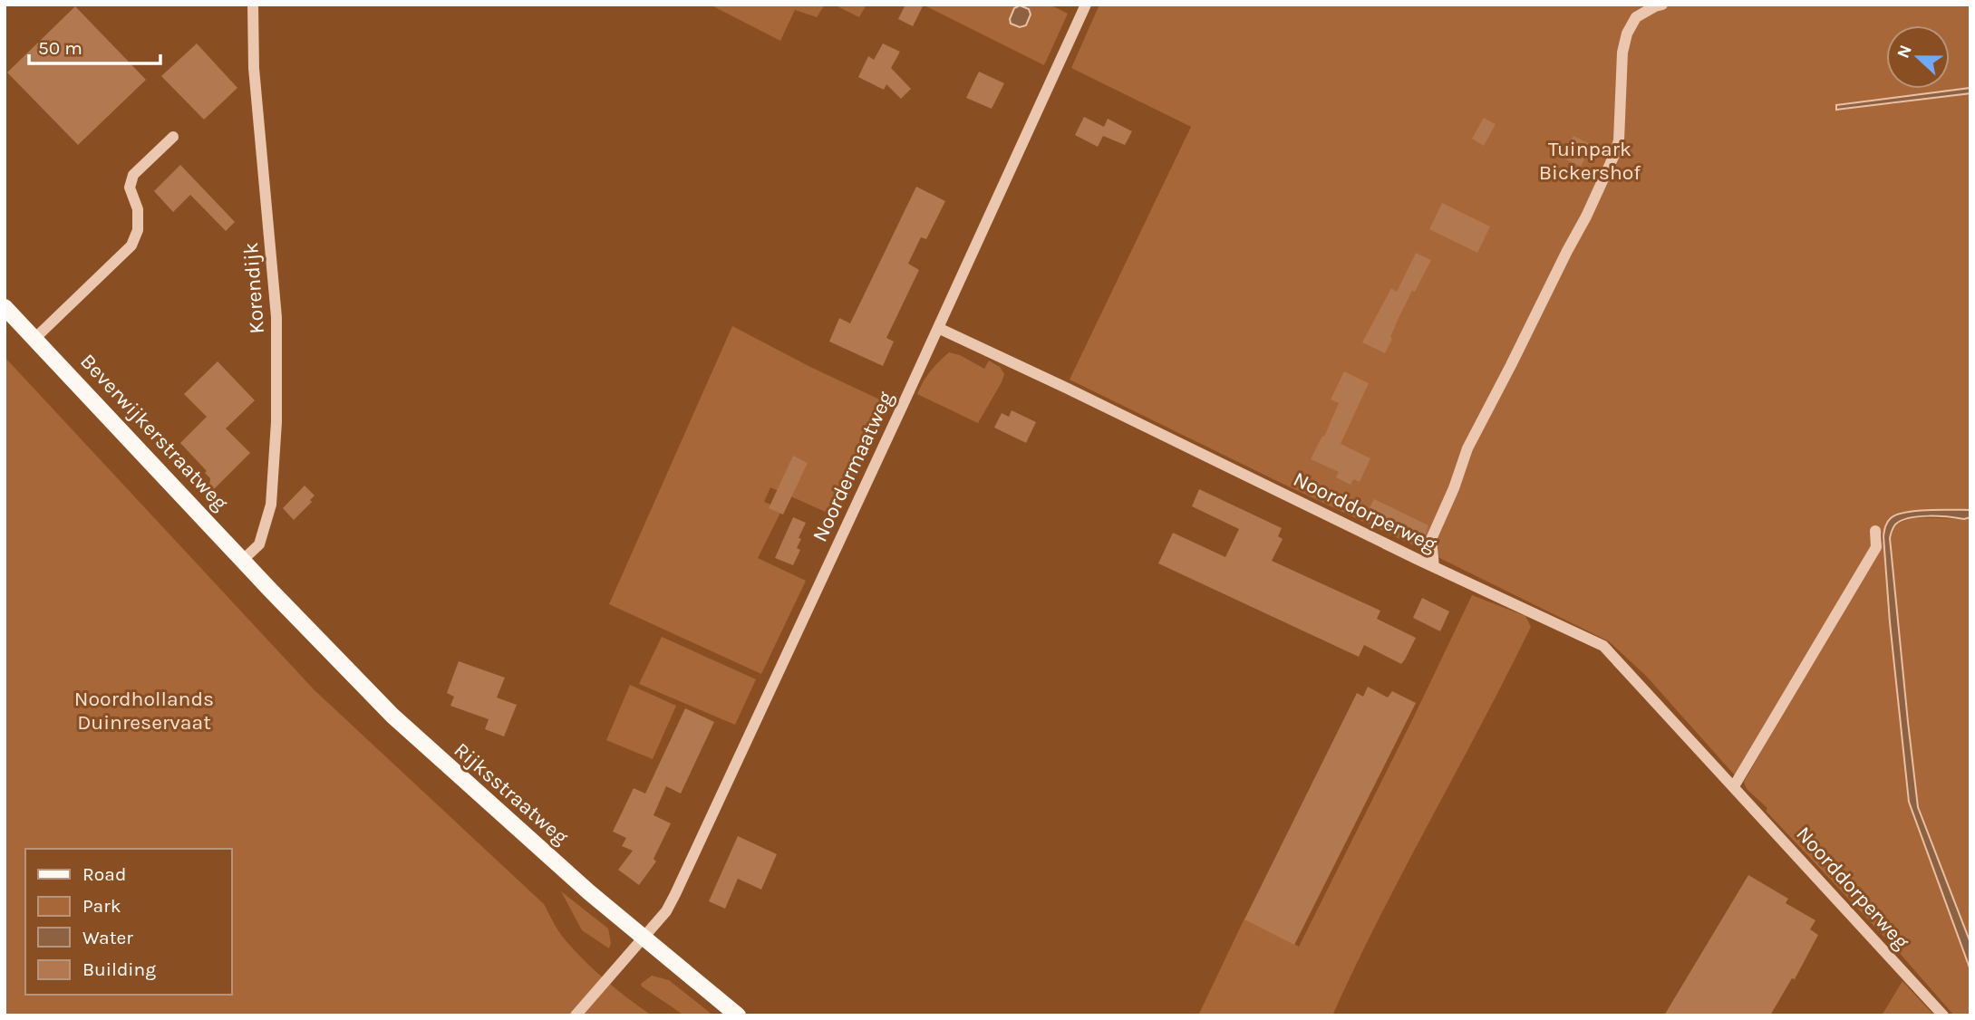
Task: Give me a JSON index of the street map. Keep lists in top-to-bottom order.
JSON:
{
  "streets": {
    "main road": ["Beverwijkerstraatweg", "Rijksstraatweg"],
    "street": ["Korendijk", "Noordermaatweg", "Noorddorperweg"]
  },
  "crossings": [
    ["Korendijk", "Beverwijkerstraatweg"],
    ["Beverwijkerstraatweg", "Rijksstraatweg"],
    ["Noordermaatweg", "Noorddorperweg"],
    ["Noordermaatweg", "Rijksstraatweg"]
  ],
  "parks": ["Tuinpark Bickershof", "Noordhollands Duinreservaat"],
  "legend": [
    "Road",
    "Park",
    "Water",
    "Building"
  ],
  "scale_bar": "50 m",
  "north": "left"
}
